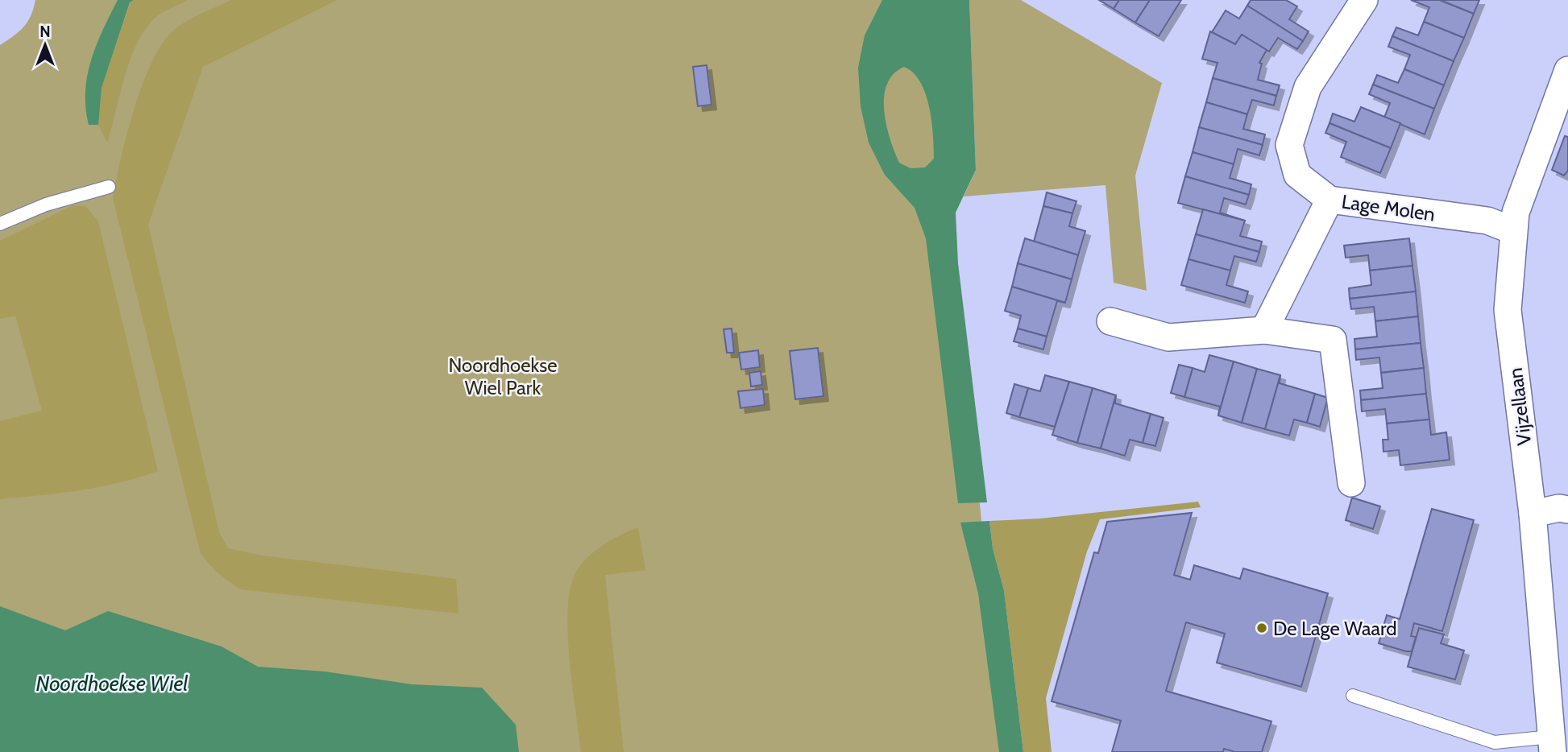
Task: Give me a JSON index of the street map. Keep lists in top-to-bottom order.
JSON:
{
  "streets": {
    "street": ["Lage Molen", "Vijzellaan"]
  },
  "crossings": [
    ["Lage Molen", "Vijzellaan"]
  ],
  "water": ["Noordhoekse Wiel"],
  "parks": ["Noordhoekse Wiel Park"],
  "places": ["De Lage Waard"],
  "north": "top"
}
